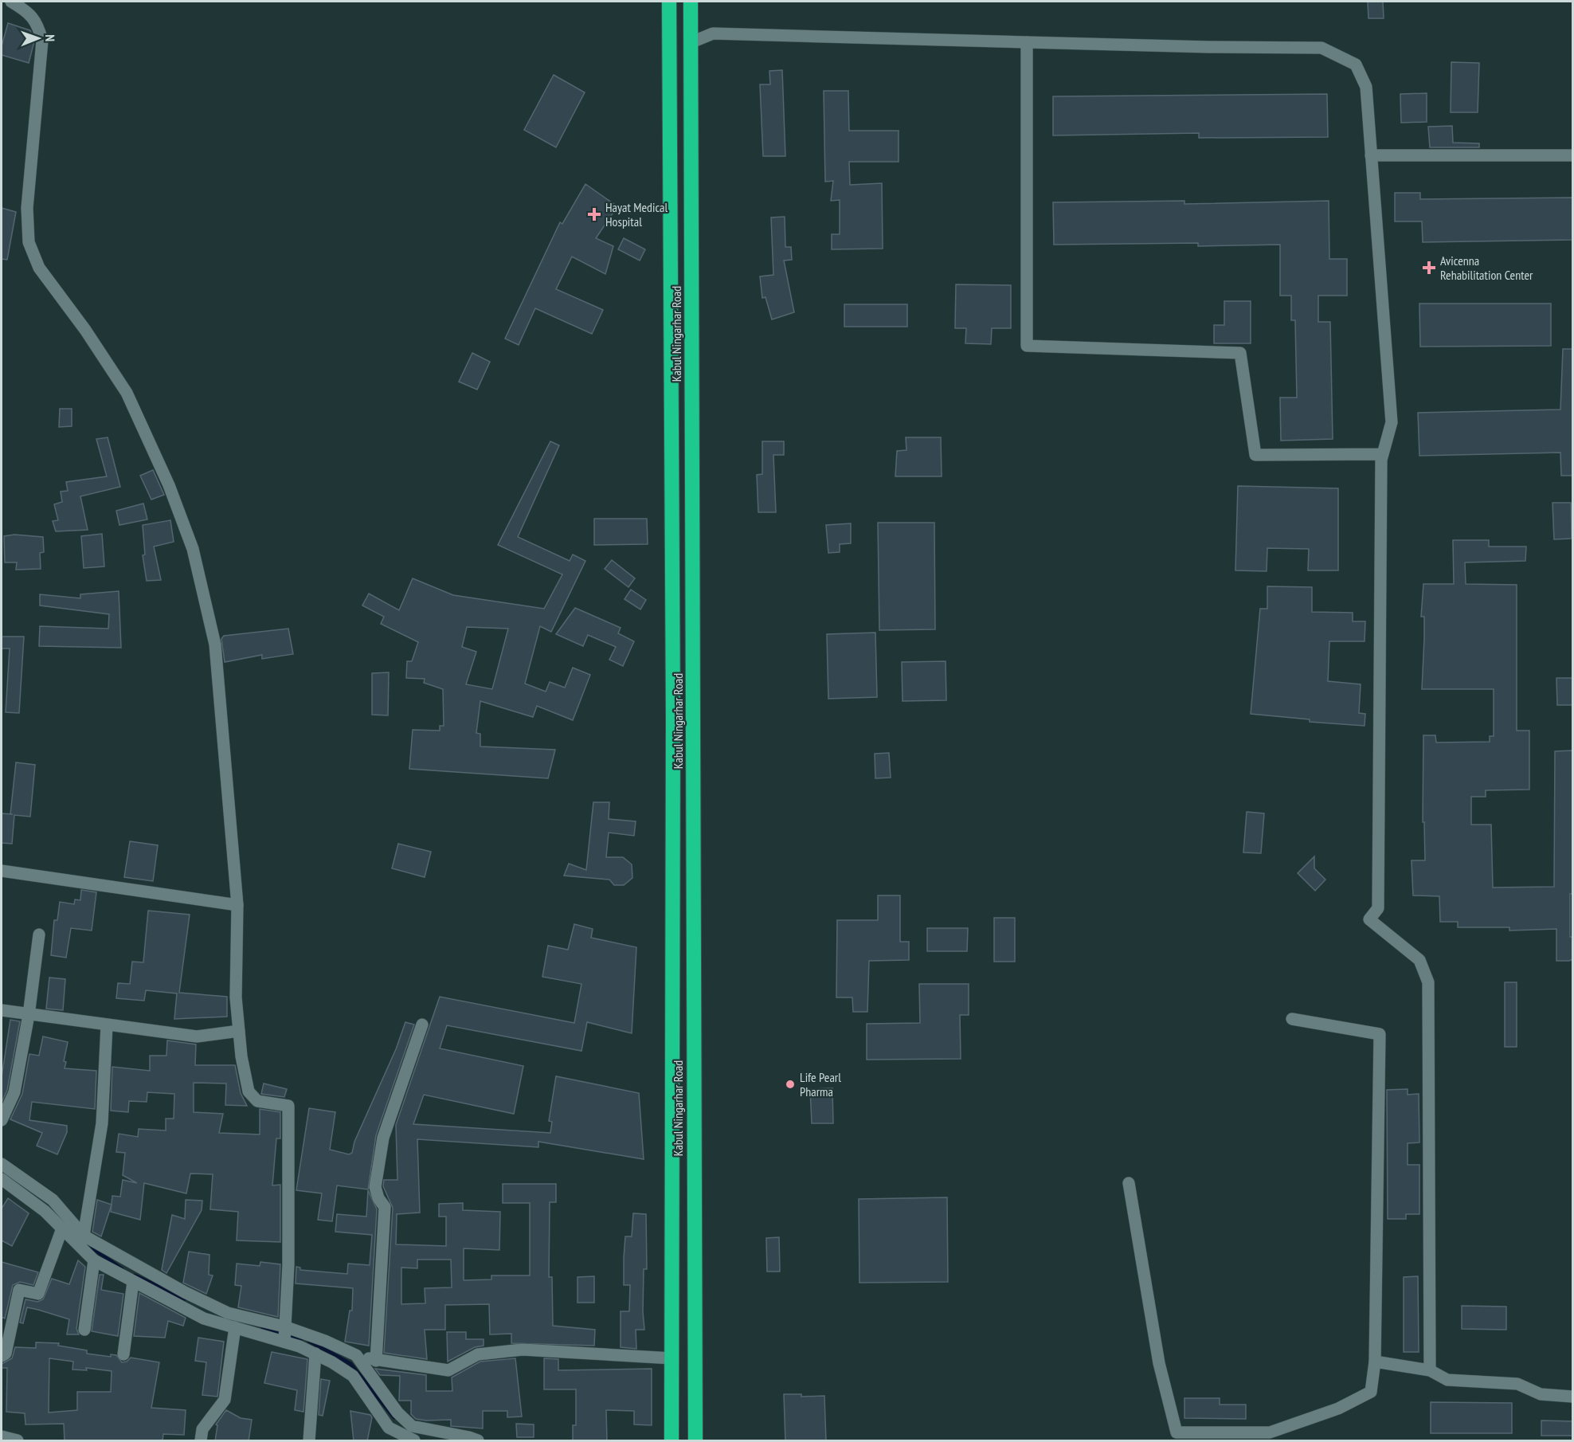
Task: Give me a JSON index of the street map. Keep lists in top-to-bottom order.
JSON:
{
  "streets": {
    "highway": ["Kabul Ningarhar Road"]
  },
  "places": {
    "health": ["Hayat Medical Hospital", "Avicenna Rehabilitation Center"],
    "other": ["Life Pearl Pharma"]
  },
  "north": "right"
}
